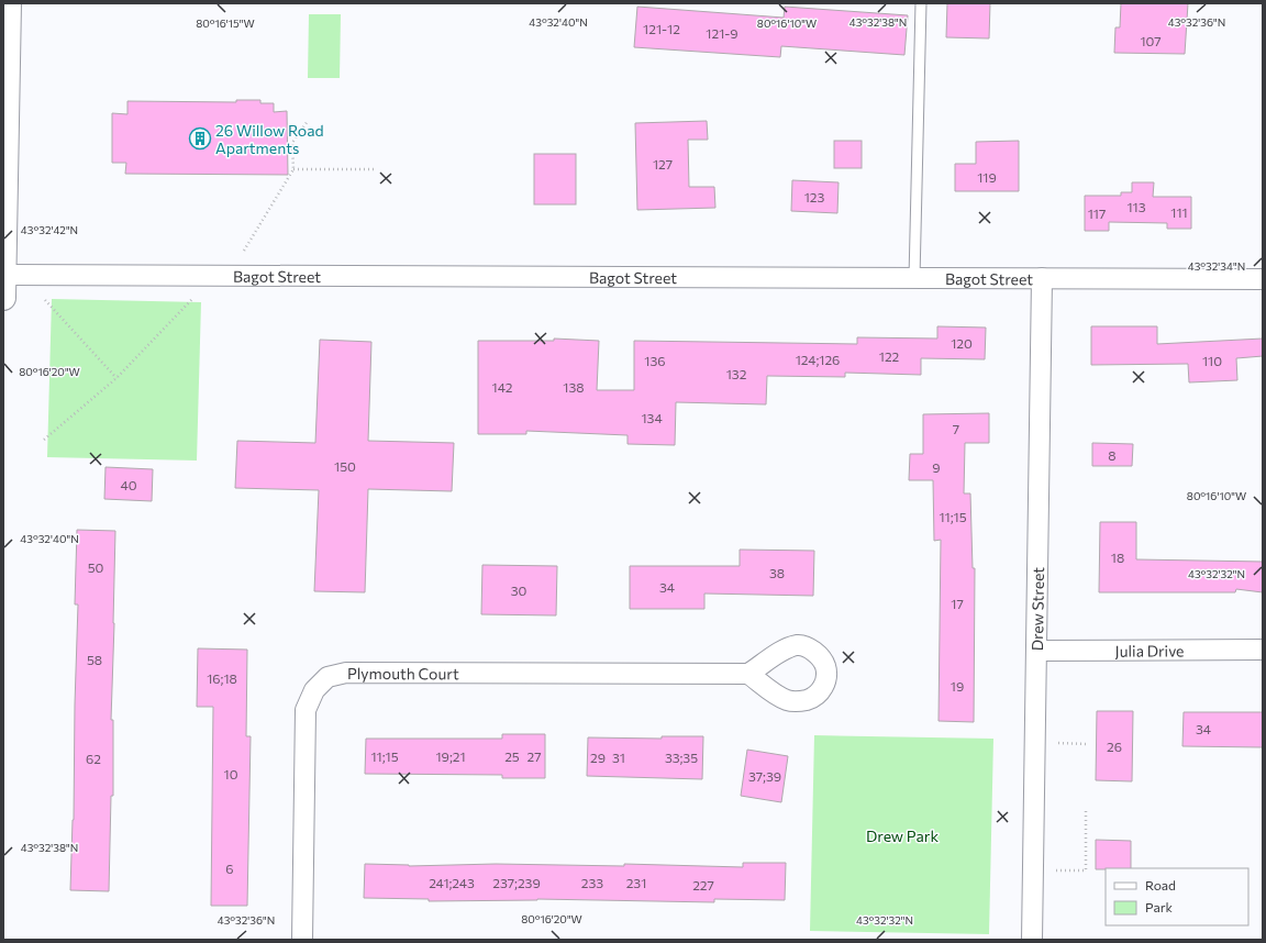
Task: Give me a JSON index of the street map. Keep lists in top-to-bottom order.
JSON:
{
  "streets": {
    "street": [
      "Bagot Street",
      "Drew Street",
      "Julia Drive",
      "Plymouth Court"
    ]
  },
  "crossings": [
    ["Bagot Street", "Drew Street"],
    ["Drew Street", "Julia Drive"]
  ],
  "parks": ["Drew Park"],
  "places": {
    "building": ["26 Willow Road Apartments"]
  },
  "house_numbers": [
    "121-12",
    "121-9",
    "107",
    "127",
    "119",
    "123",
    "113",
    "111",
    "117",
    "120",
    "122",
    "124;126",
    "136",
    "110",
    "132",
    "142",
    "138",
    "134",
    "7",
    "8",
    "150",
    "9",
    "40",
    "11;15",
    "18",
    "50",
    "38",
    "34",
    "30",
    "17",
    "58",
    "16;18",
    "19",
    "34",
    "26",
    "11;15",
    "19;21",
    "25",
    "27",
    "29",
    "31",
    "33;35",
    "62",
    "10",
    "37;39",
    "6",
    "241;243",
    "237;239",
    "233",
    "231",
    "227"
  ],
  "legend": ["Road", "Park"],
  "coordinates": [
    "43°32'40\"N",
    "43°32'38\"N",
    "43°32'36\"N",
    "80°16'15\"W",
    "80°16'10\"W",
    "43°32'42\"N",
    "43°32'34\"N",
    "80°16'20\"W",
    "43°32'32\"N"
  ]
}
